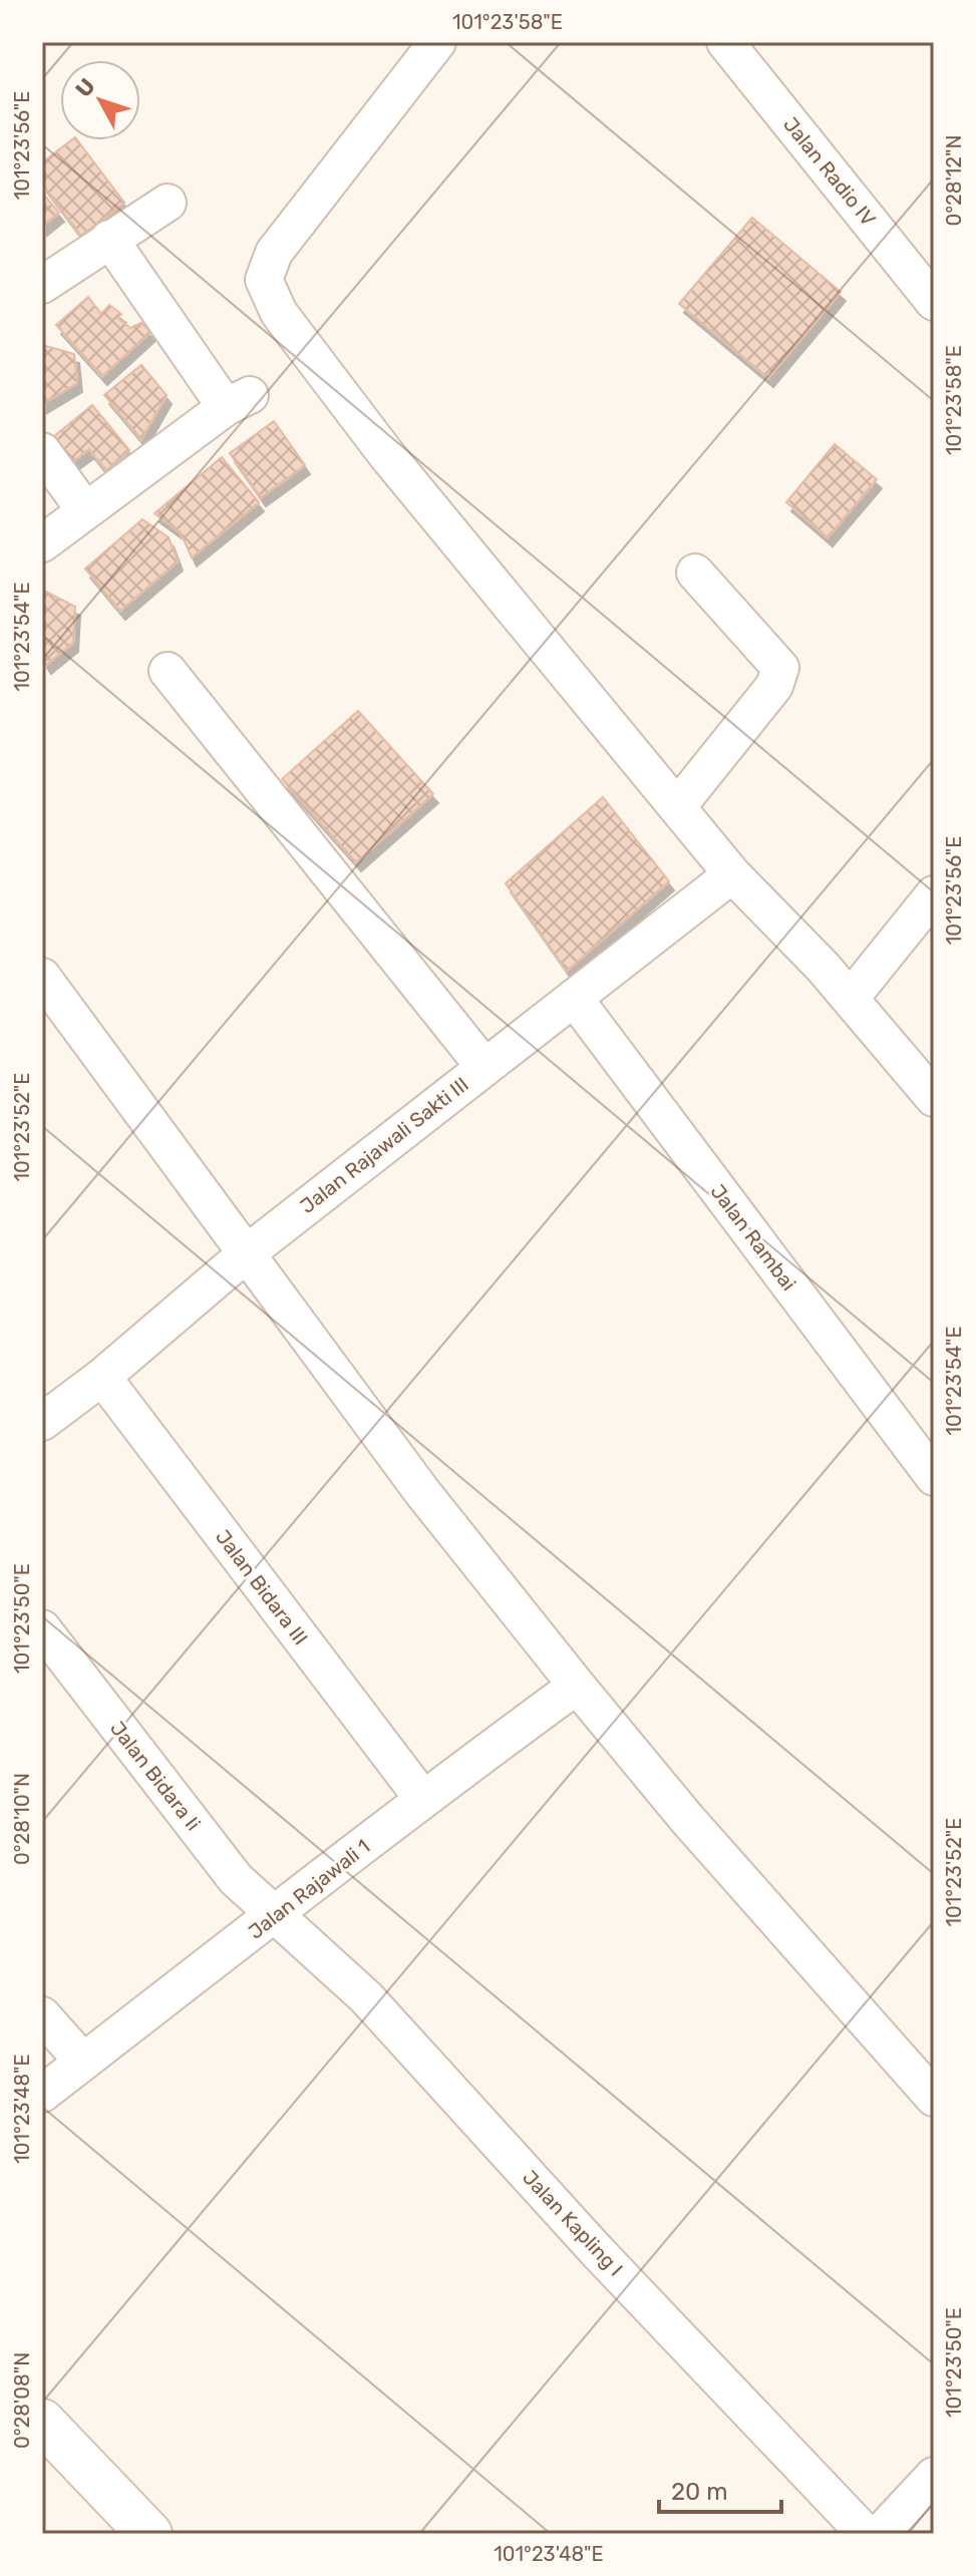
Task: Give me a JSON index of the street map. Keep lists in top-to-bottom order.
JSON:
{
  "streets": {
    "street": [
      "Jalan Radio IV",
      "Jalan Rajawali Sakti III",
      "Jalan Rambai",
      "Jalan Bidara III",
      "Jalan Bidara Ii",
      "Jalan Rajawali 1",
      "Jalan Kapling I"
    ]
  },
  "crossings": [
    ["Jalan Rajawali Sakti III", "Jalan Rambai"],
    ["Jalan Rajawali Sakti III", "Jalan Bidara III"],
    ["Jalan Bidara III", "Jalan Rajawali 1"],
    ["Jalan Bidara Ii", "Jalan Rajawali 1"],
    ["Jalan Bidara Ii", "Jalan Kapling I"],
    ["Jalan Rajawali 1", "Jalan Kapling I"]
  ],
  "scale_bar": "20 m",
  "north": "top left",
  "coordinates": [
    "101°23'58\"E",
    "101°23'56\"E",
    "0°28'12\"N",
    "101°23'54\"E",
    "101°23'52\"E",
    "101°23'50\"E",
    "0°28'10\"N",
    "101°23'48\"E",
    "0°28'08\"N"
  ]
}
